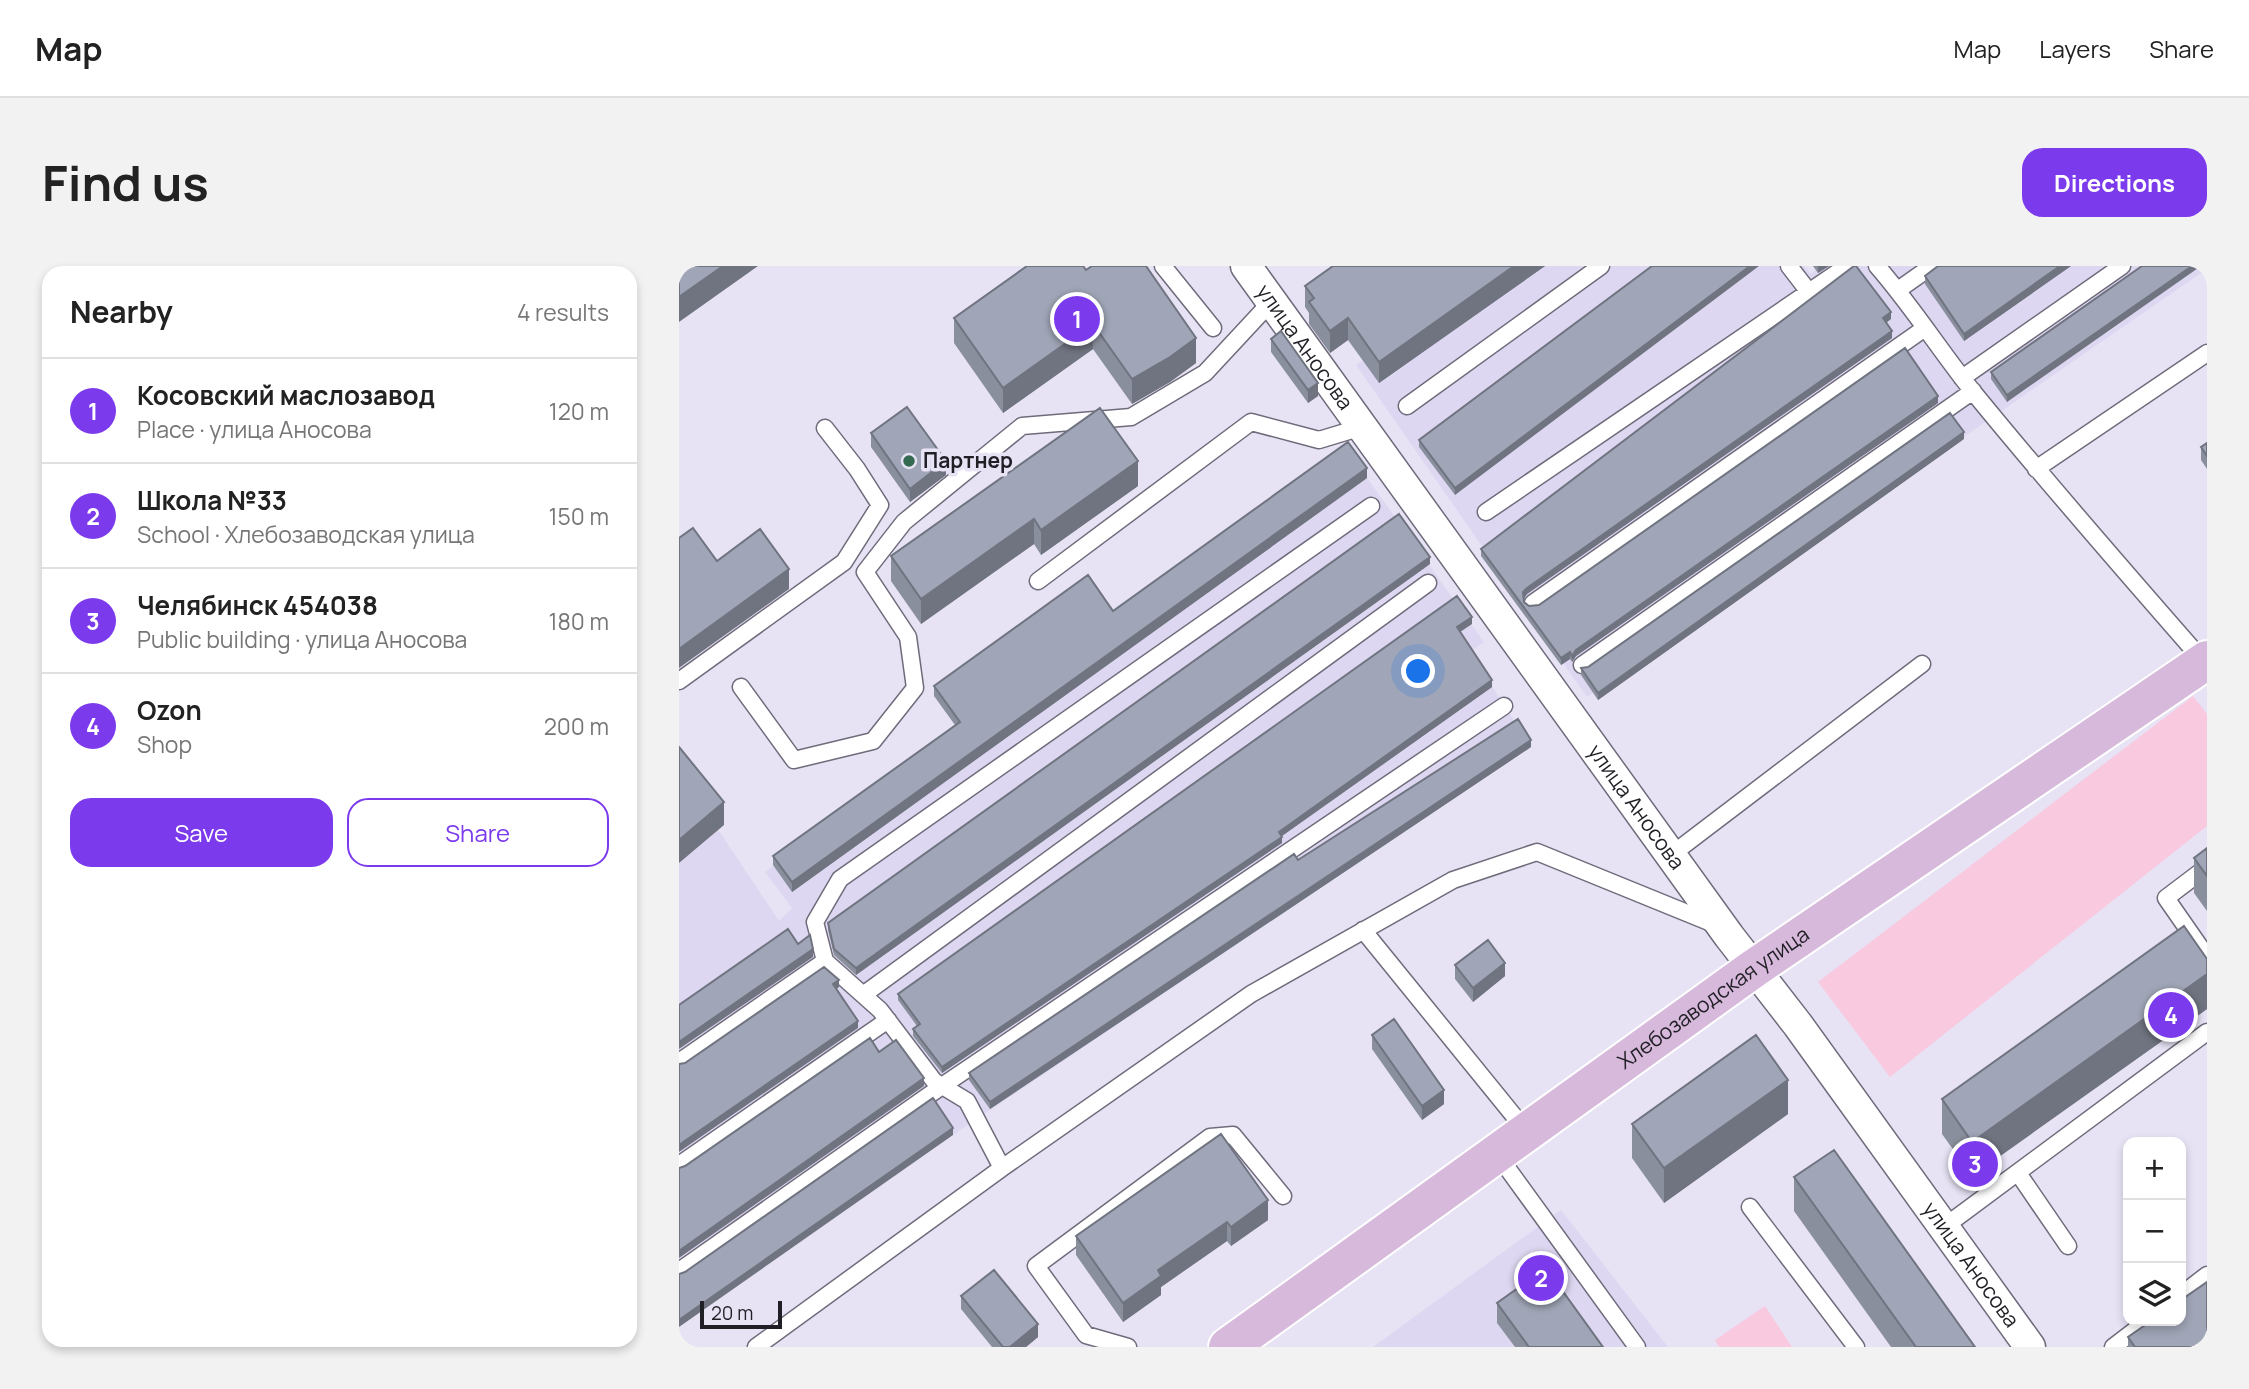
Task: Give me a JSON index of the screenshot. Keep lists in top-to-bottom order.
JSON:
{
  "streets": {
    "main road": ["Хлебозаводская улица"],
    "street": ["улица Аносова"]
  },
  "crossings": [
    ["улица Аносова", "Хлебозаводская улица"]
  ],
  "places": ["Партнер"],
  "scale_bar": "20 m",
  "page": {
    "header": "Map",
    "nav": ["Map", "Layers", "Share"],
    "buttons": [
      "Directions",
      ["Save", "Share"]
    ],
    "title": "Find us",
    "heading": ["Nearby", "4 results"],
    "pins": [
      "1",
      "4",
      "3",
      "2"
    ],
    "list": [
      {
        "mark": "1",
        "name": "Косовский маслозавод",
        "note": "Place · улица Аносова",
        "value": "120 m"
      },
      {
        "mark": "2",
        "name": "Школа №33",
        "note": "School · Хлебозаводская улица",
        "value": "150 m"
      },
      {
        "mark": "3",
        "name": "Челябинск 454038",
        "note": "Public building · улица Аносова",
        "value": "180 m"
      },
      {
        "mark": "4",
        "name": "Ozon",
        "note": "Shop",
        "value": "200 m"
      }
    ],
    "map_buttons": ["+", "−"],
    "scale": "20 m"
  }
}
